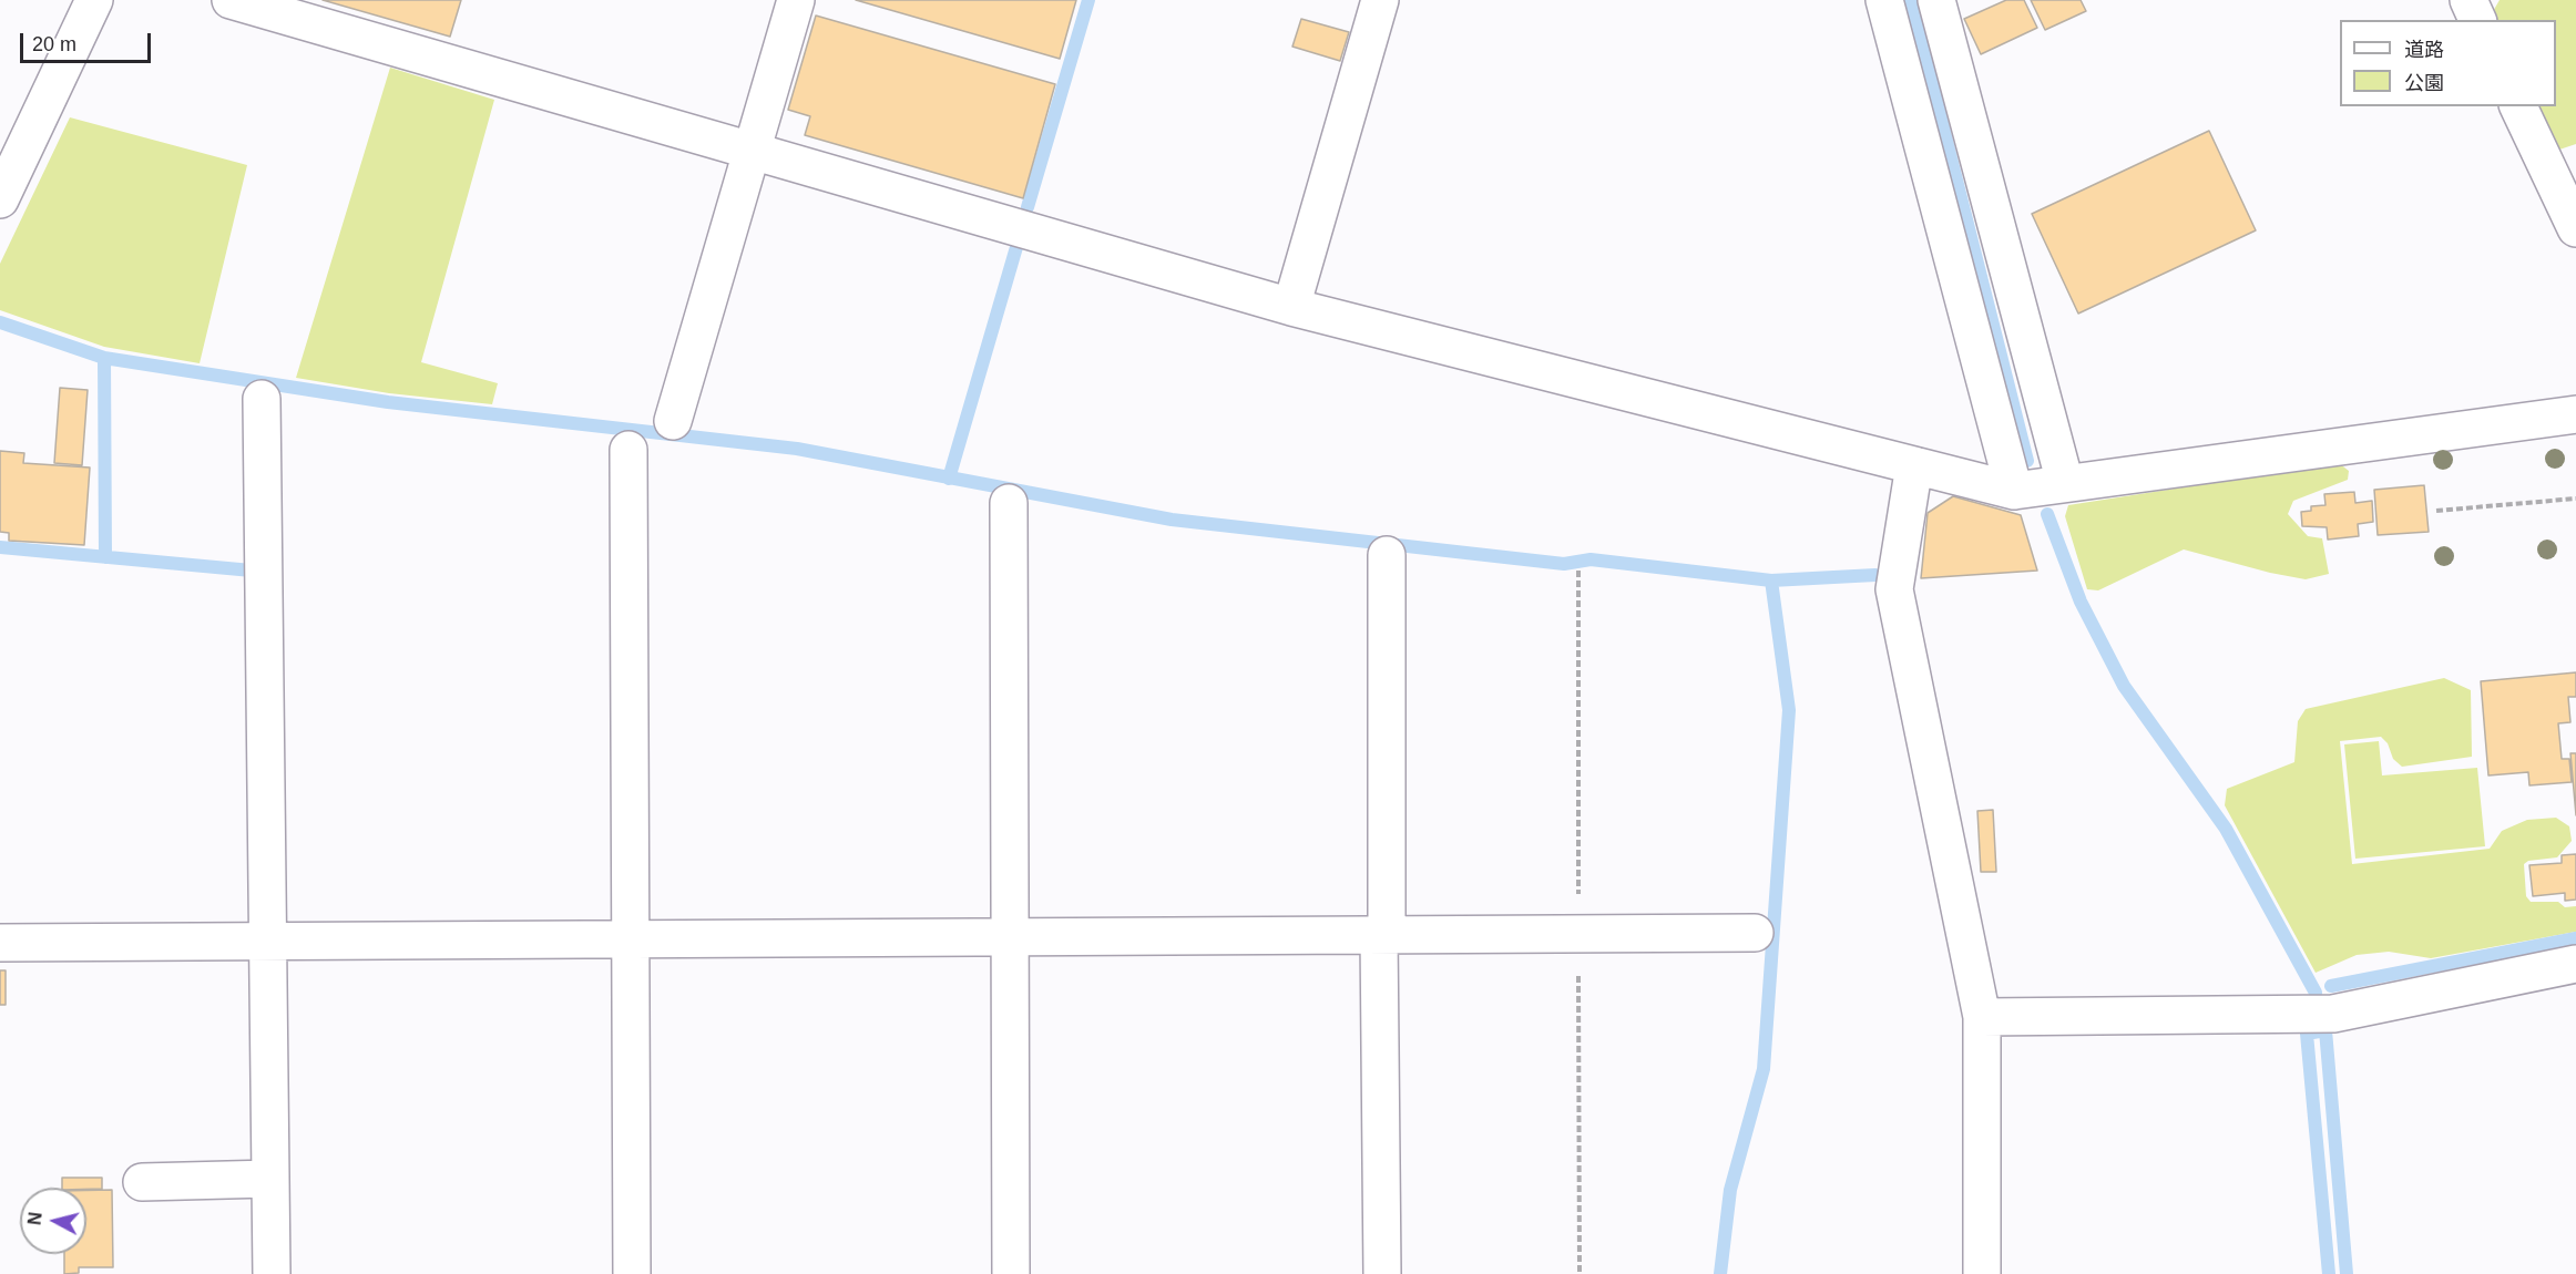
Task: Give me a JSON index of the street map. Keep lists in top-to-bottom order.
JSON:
{
  "legend": ["道路", "公園"],
  "scale_bar": "20 m",
  "north": "left"
}
